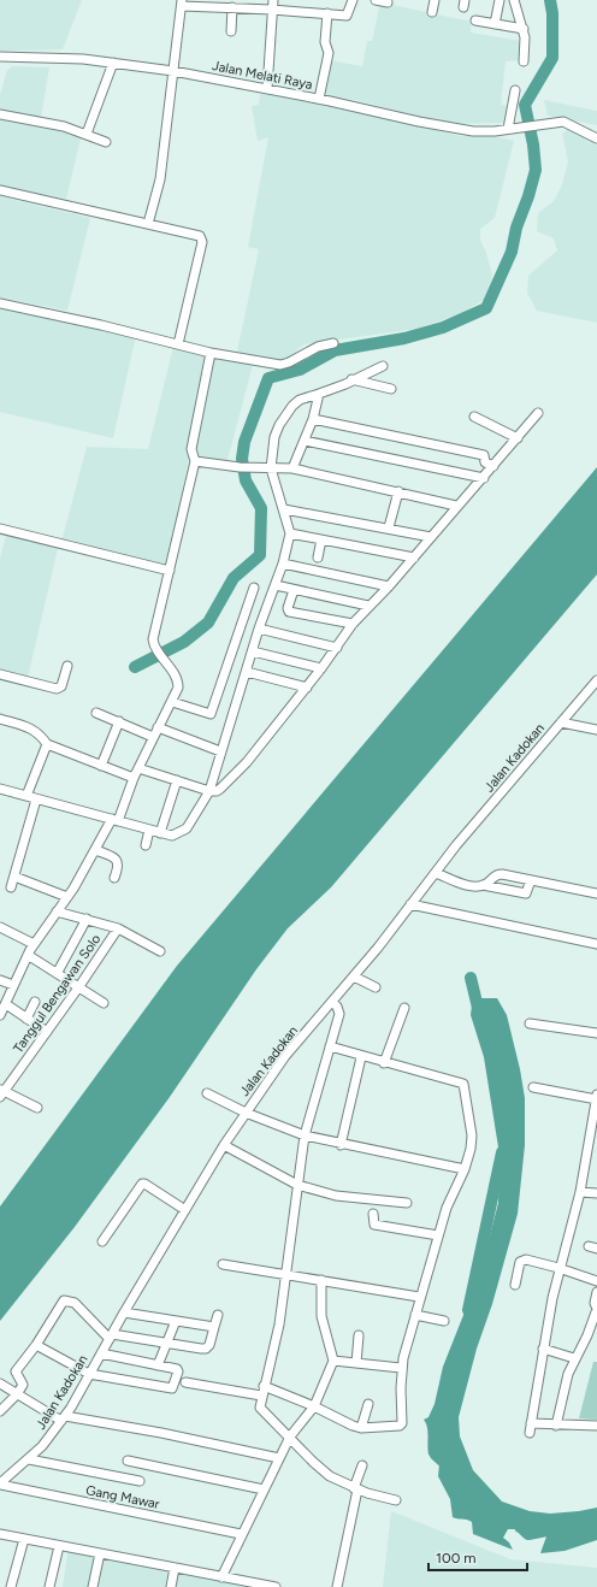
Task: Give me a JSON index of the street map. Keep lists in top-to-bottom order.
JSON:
{
  "streets": {
    "street": [
      "Jalan Melati Raya",
      "Jalan Kadokan",
      "Tanggul Bengawan Solo",
      "Gang Mawar"
    ]
  },
  "crossings": [
    ["Jalan Kadokan", "Gang Mawar"]
  ],
  "scale_bar": "100 m"
}
